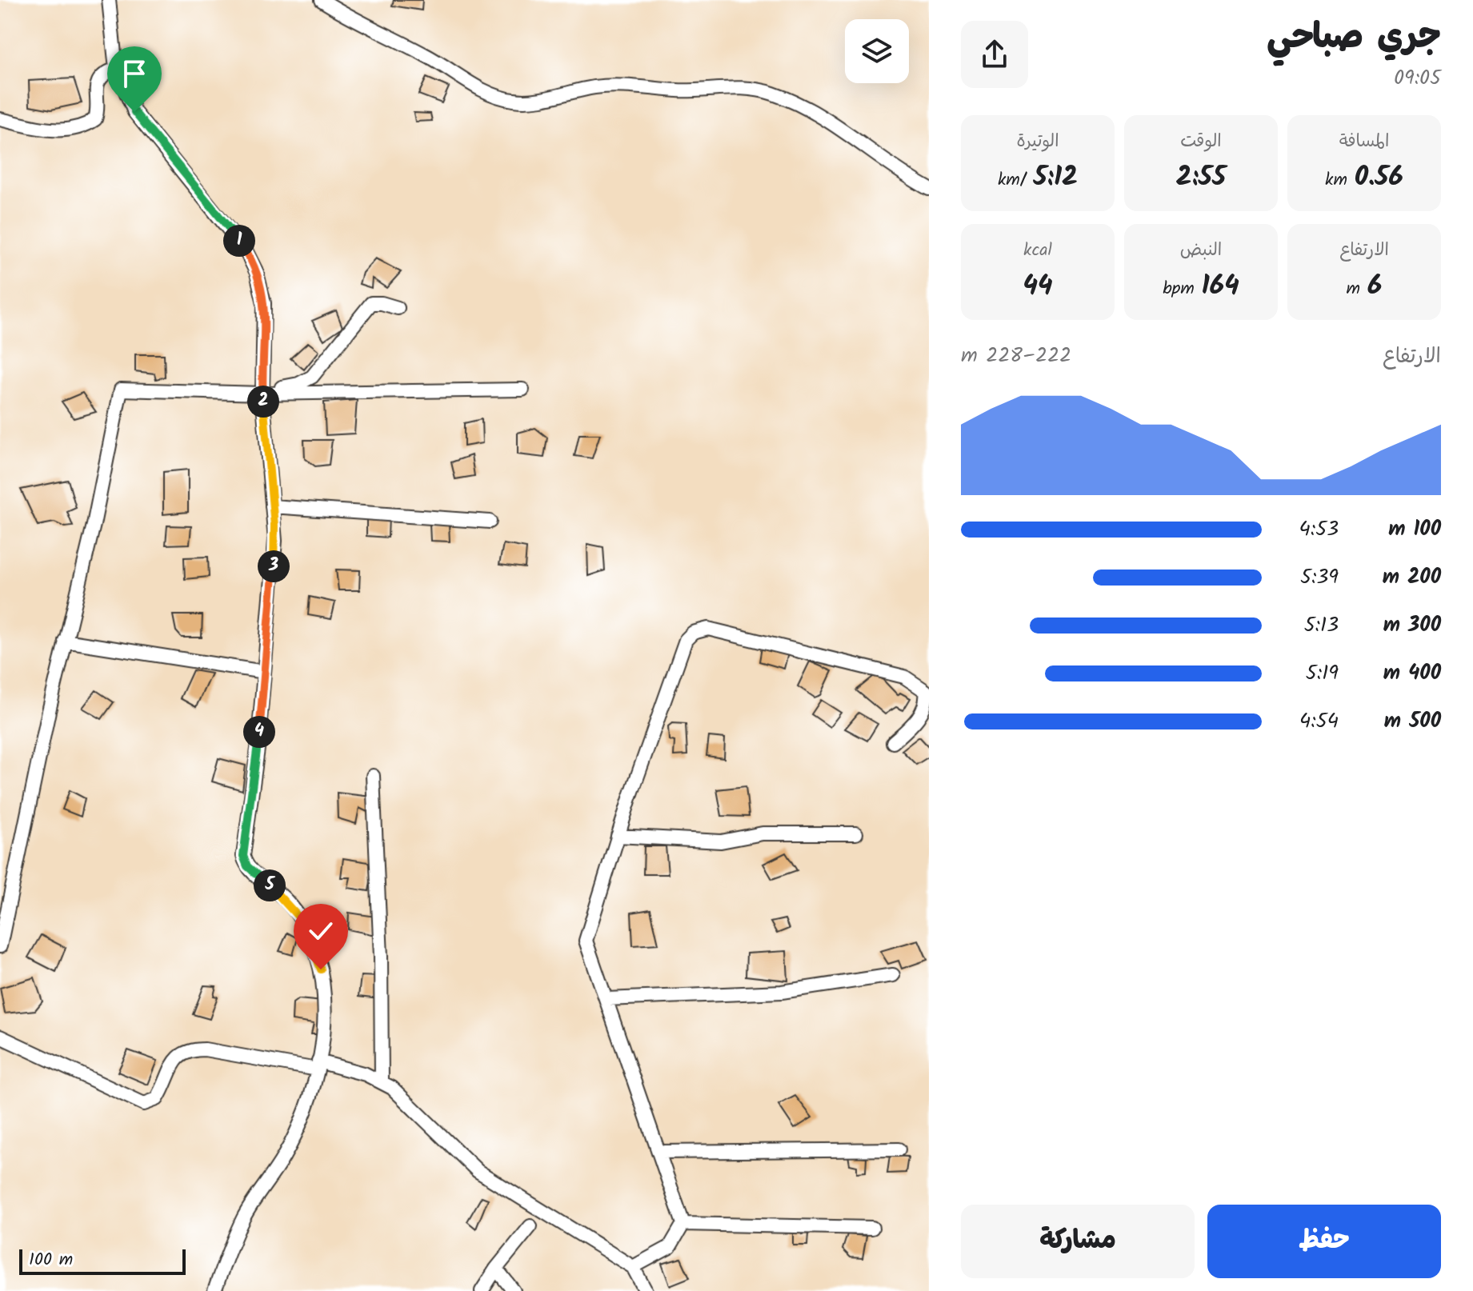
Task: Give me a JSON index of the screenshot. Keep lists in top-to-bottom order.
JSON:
{
  "scale_bar": "100 m",
  "page": {
    "heading": ["جري صباحي", "09:05"],
    "stats": [
      ["المسافة", "0.56 km"],
      ["الوقت", "2:55"],
      ["الوتيرة", "5:12 /km"],
      ["الارتفاع", "6 m"],
      ["النبض", "164 bpm"],
      ["kcal", "44"]
    ],
    "pins": [
      "1",
      "2",
      "3",
      "4",
      "5"
    ],
    "chart": ["الارتفاع", "222–228 m"],
    "list": [
      {
        "name": "100 m",
        "note": "4:53"
      },
      {
        "name": "200 m",
        "note": "5:39"
      },
      {
        "name": "300 m",
        "note": "5:13"
      },
      {
        "name": "400 m",
        "note": "5:19"
      },
      {
        "name": "500 m",
        "note": "4:54"
      }
    ],
    "buttons": ["حفظ", "مشاركة"],
    "scale": "100 m"
  }
}
